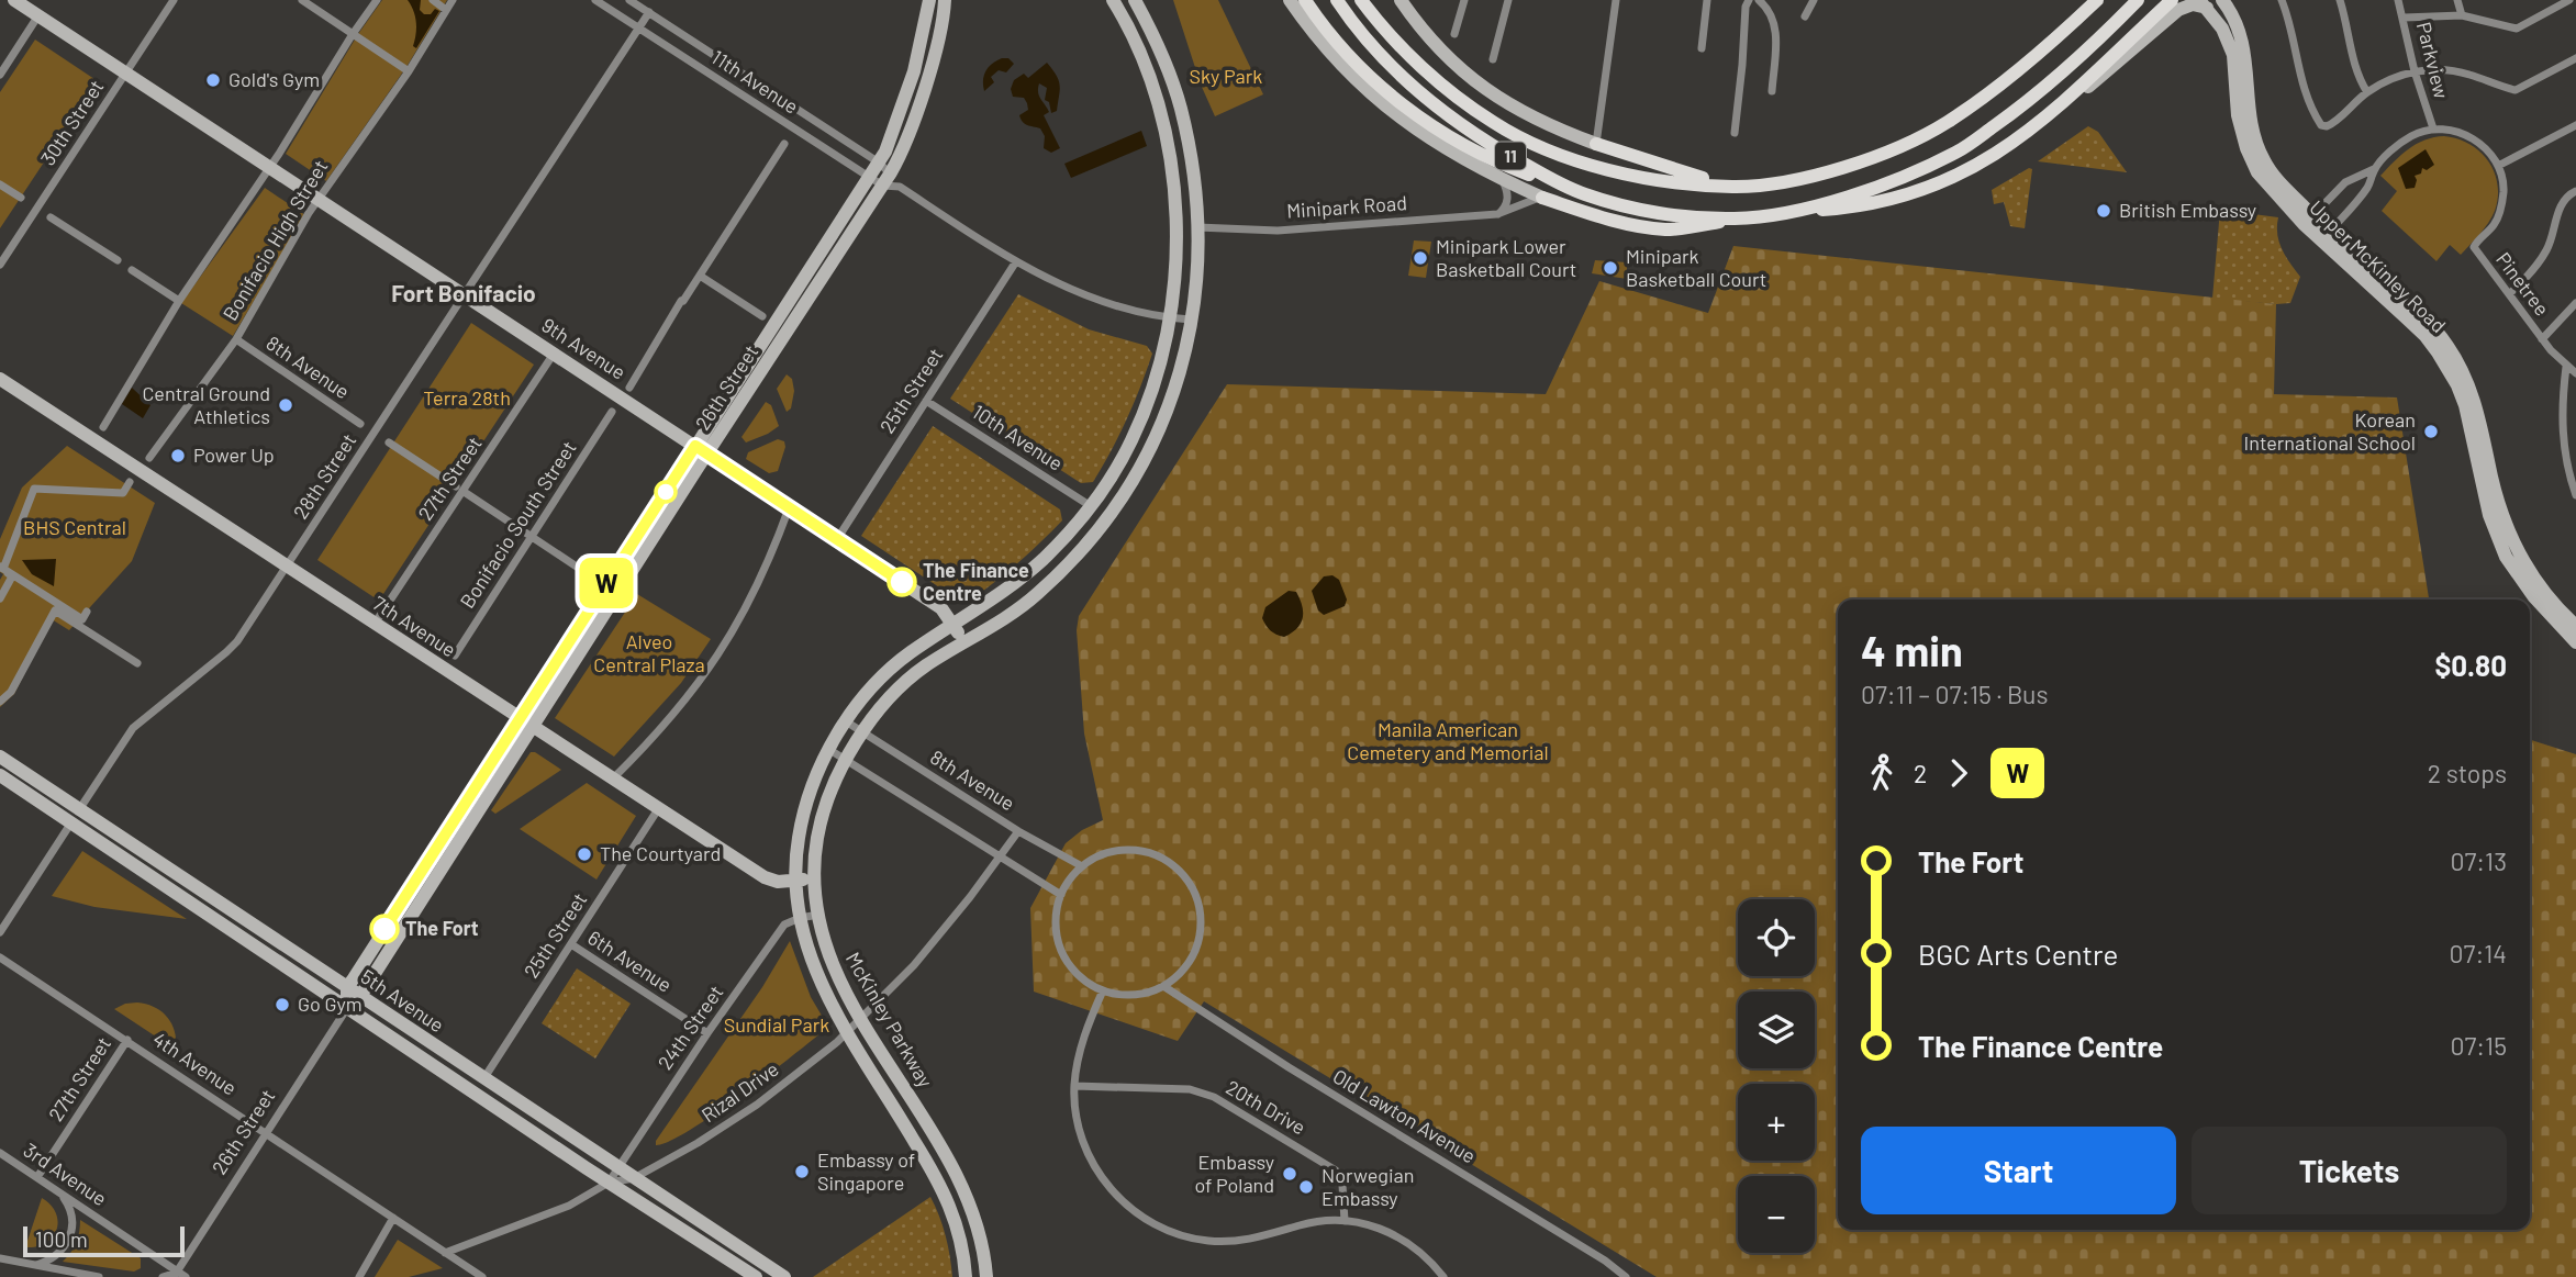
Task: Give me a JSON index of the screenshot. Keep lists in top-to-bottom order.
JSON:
{
  "streets": {
    "main road": [
      "11",
      "Upper McKinley Road",
      "9th Avenue",
      "26th Street",
      "7th Avenue",
      "5th Avenue",
      "McKinley Parkway"
    ],
    "street": [
      "Parkview",
      "11th Avenue",
      "30th Street",
      "Minipark Road",
      "Bonifacio High Street",
      "Pinetree",
      "8th Avenue",
      "25th Street",
      "10th Avenue",
      "28th Street",
      "27th Street",
      "Bonifacio South Street",
      "6th Avenue",
      "24th Street",
      "4th Avenue",
      "Rizal Drive",
      "20th Drive",
      "Old Lawton Avenue",
      "3rd Avenue"
    ]
  },
  "crossings": [
    ["11th Avenue", "26th Street"],
    ["11th Avenue", "28th Street"],
    ["30th Street", "9th Avenue"],
    ["Minipark Road", "McKinley Parkway"],
    ["Bonifacio High Street", "9th Avenue"],
    ["Bonifacio High Street", "8th Avenue"],
    ["9th Avenue", "26th Street"],
    ["9th Avenue", "25th Street"],
    ["9th Avenue", "28th Street"],
    ["9th Avenue", "27th Street"],
    ["9th Avenue", "McKinley Parkway"],
    ["8th Avenue", "McKinley Parkway"],
    ["8th Avenue", "Rizal Drive"],
    ["8th Avenue", "Old Lawton Avenue"],
    ["26th Street", "7th Avenue"],
    ["26th Street", "5th Avenue"],
    ["26th Street", "4th Avenue"],
    ["26th Street", "3rd Avenue"],
    ["25th Street", "10th Avenue"],
    ["25th Street", "7th Avenue"],
    ["25th Street", "6th Avenue"],
    ["25th Street", "5th Avenue"],
    ["10th Avenue", "McKinley Parkway"],
    ["28th Street", "7th Avenue"],
    ["28th Street", "5th Avenue"],
    ["27th Street", "7th Avenue"],
    ["27th Street", "4th Avenue"],
    ["27th Street", "3rd Avenue"],
    ["7th Avenue", "McKinley Parkway"],
    ["6th Avenue", "24th Street"],
    ["5th Avenue", "24th Street"],
    ["5th Avenue", "Rizal Drive"],
    ["McKinley Parkway", "24th Street"],
    ["McKinley Parkway", "Rizal Drive"],
    ["24th Street", "Rizal Drive"],
    ["4th Avenue", "Rizal Drive"]
  ],
  "districts": ["Fort Bonifacio"],
  "parks": [
    "Sky Park",
    "Terra 28th",
    "BHS Central",
    "Alveo Central Plaza",
    "Manila American Cemetery and Memorial",
    "Sundial Park"
  ],
  "places": [
    "Gold's Gym",
    "British Embassy",
    "Minipark Lower Basketball Court",
    "Minipark Basketball Court",
    "Central Ground Athletics",
    "Korean International School",
    "Power Up",
    "The Finance Centre",
    "The Courtyard",
    "The Fort",
    "Go Gym",
    "Embassy of Singapore",
    "Embassy of Poland",
    "Norwegian Embassy"
  ],
  "lines": ["bus line W"],
  "scale_bar": "100 m",
  "page": {
    "on_map": "W",
    "heading": ["4 min", "07:11 – 07:15 · Bus", "$0.80"],
    "legs": ["2", "W", "2 stops"],
    "list": [
      {
        "name": "The Fort",
        "value": "07:13"
      },
      {
        "name": "BGC Arts Centre",
        "value": "07:14"
      },
      {
        "name": "The Finance Centre",
        "value": "07:15"
      }
    ],
    "map_buttons": ["+", "−"],
    "buttons": ["Start", "Tickets"],
    "scale": "100 m"
  }
}
